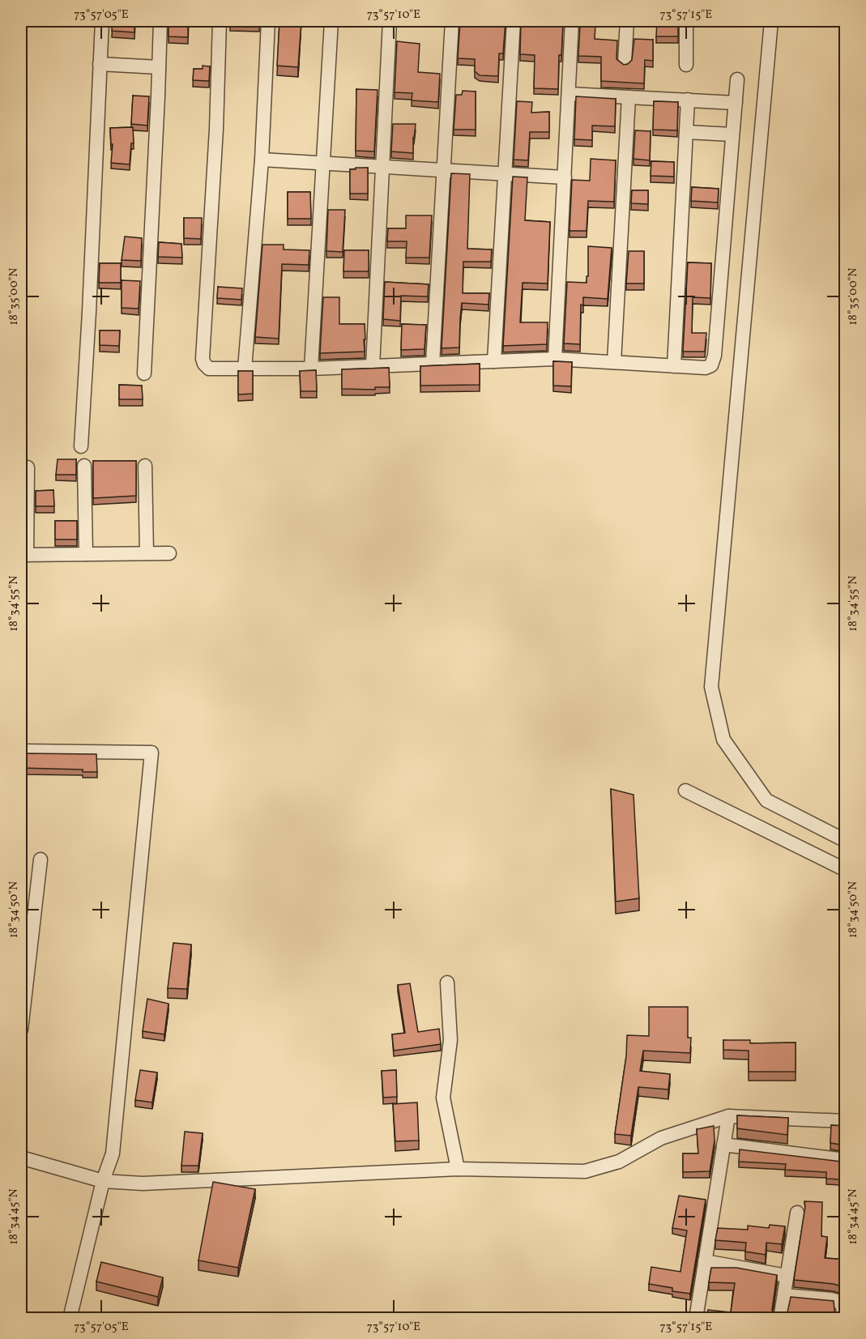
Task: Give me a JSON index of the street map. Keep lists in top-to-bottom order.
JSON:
{
  "coordinates": [
    "73°57'05\"E",
    "73°57'10\"E",
    "73°57'15\"E",
    "18°35'00\"N",
    "18°34'55\"N",
    "18°34'50\"N",
    "18°34'45\"N"
  ]
}
